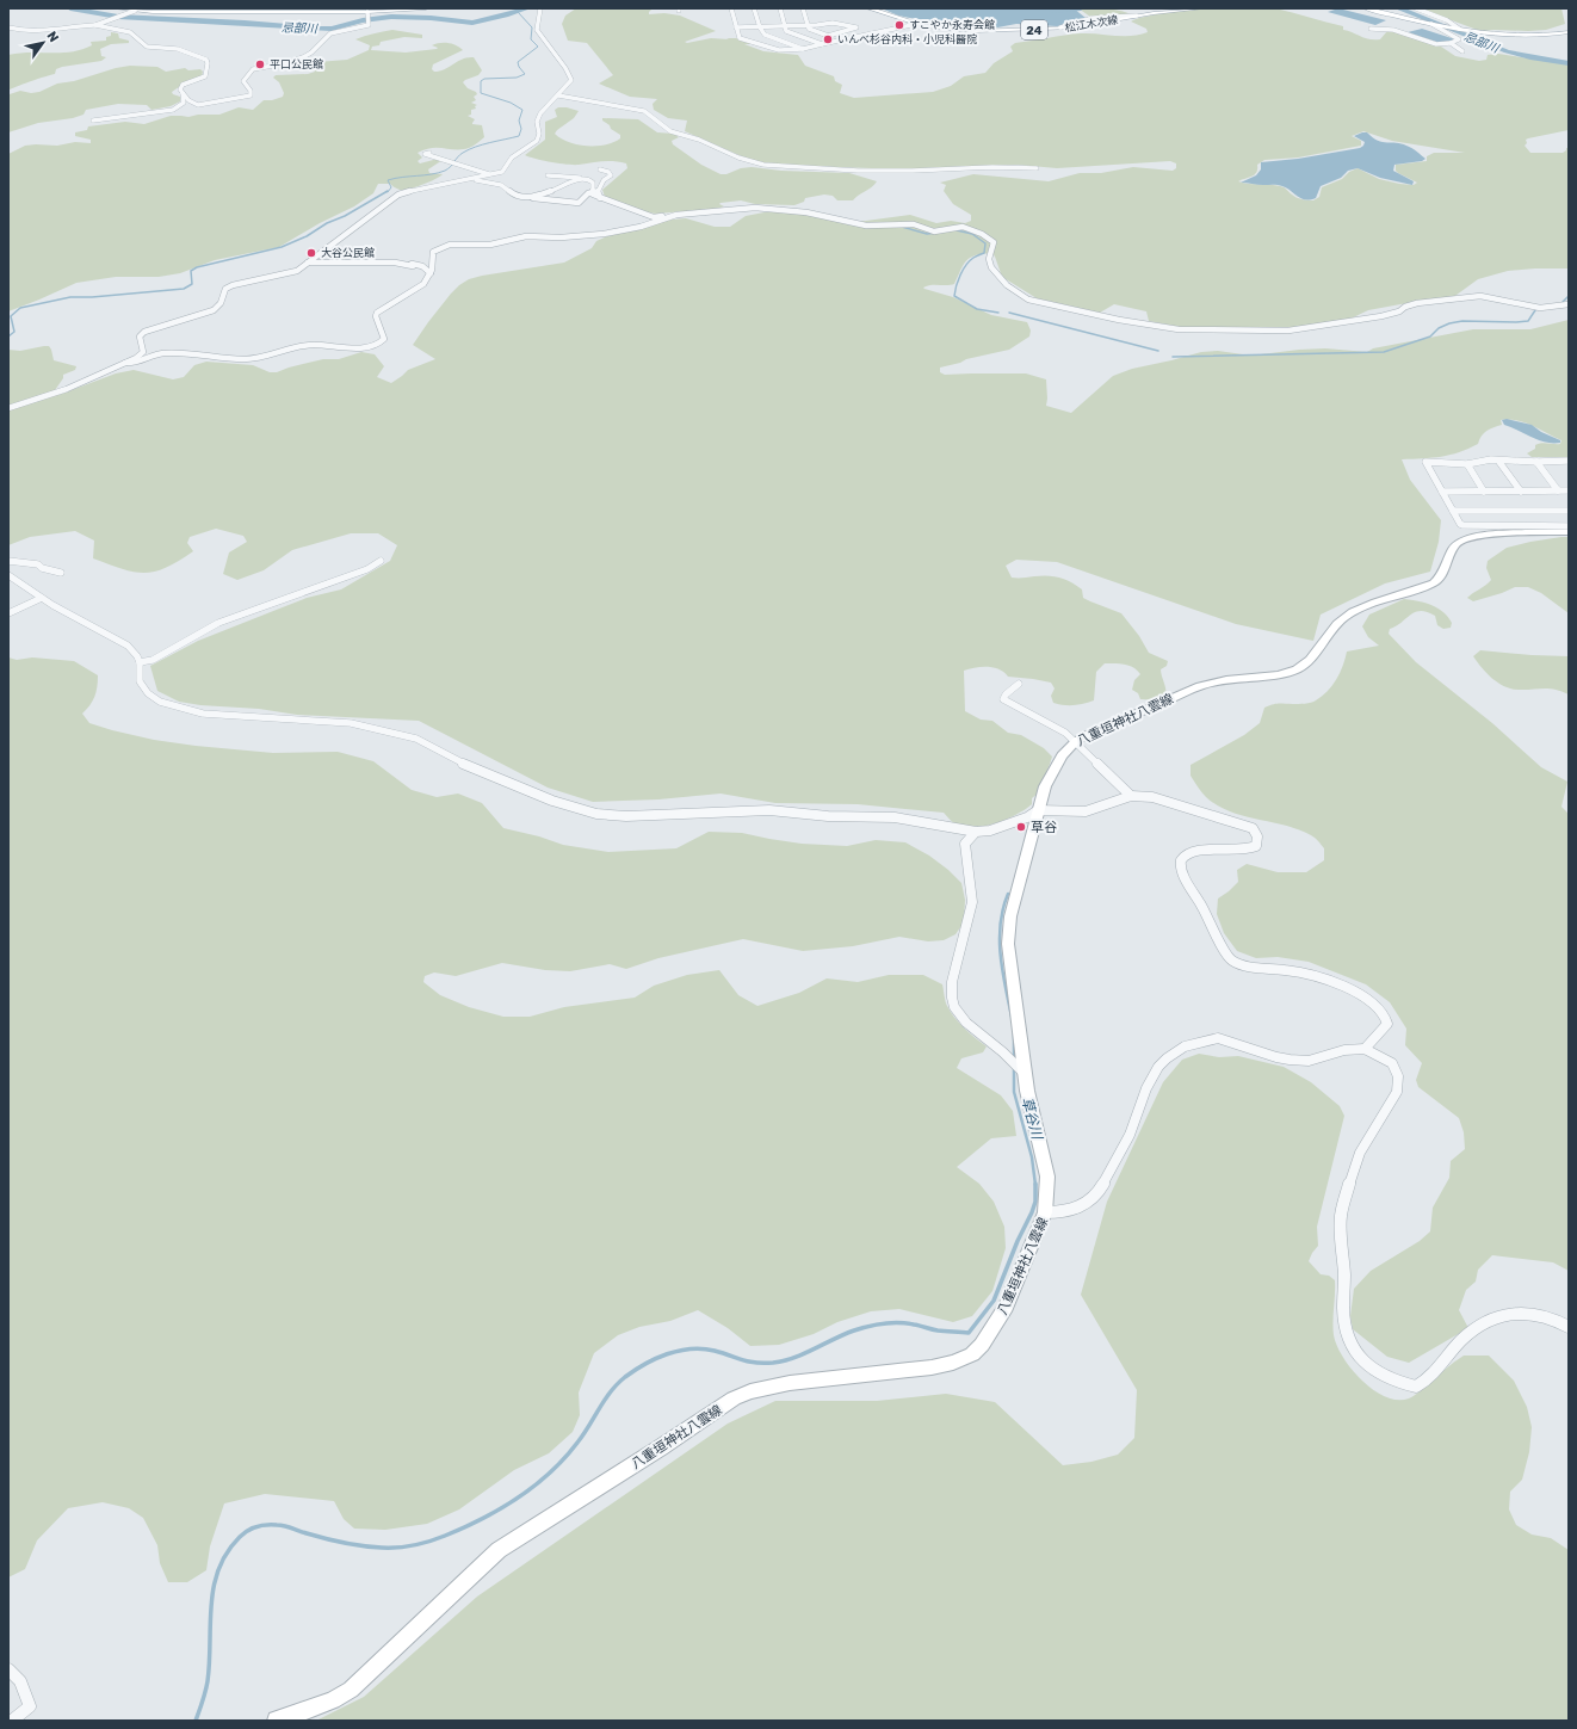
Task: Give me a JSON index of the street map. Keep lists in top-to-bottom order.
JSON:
{
  "streets": {
    "main road": ["松江木次線", "24", "八重垣神社八雲線"]
  },
  "water": ["忌部川", "草谷川"],
  "places": [
    "すこやか永寿会館",
    "いんべ杉谷内科・小児科醫院",
    "平口公民館",
    "大谷公民館",
    "草谷"
  ],
  "north": "top right"
}
